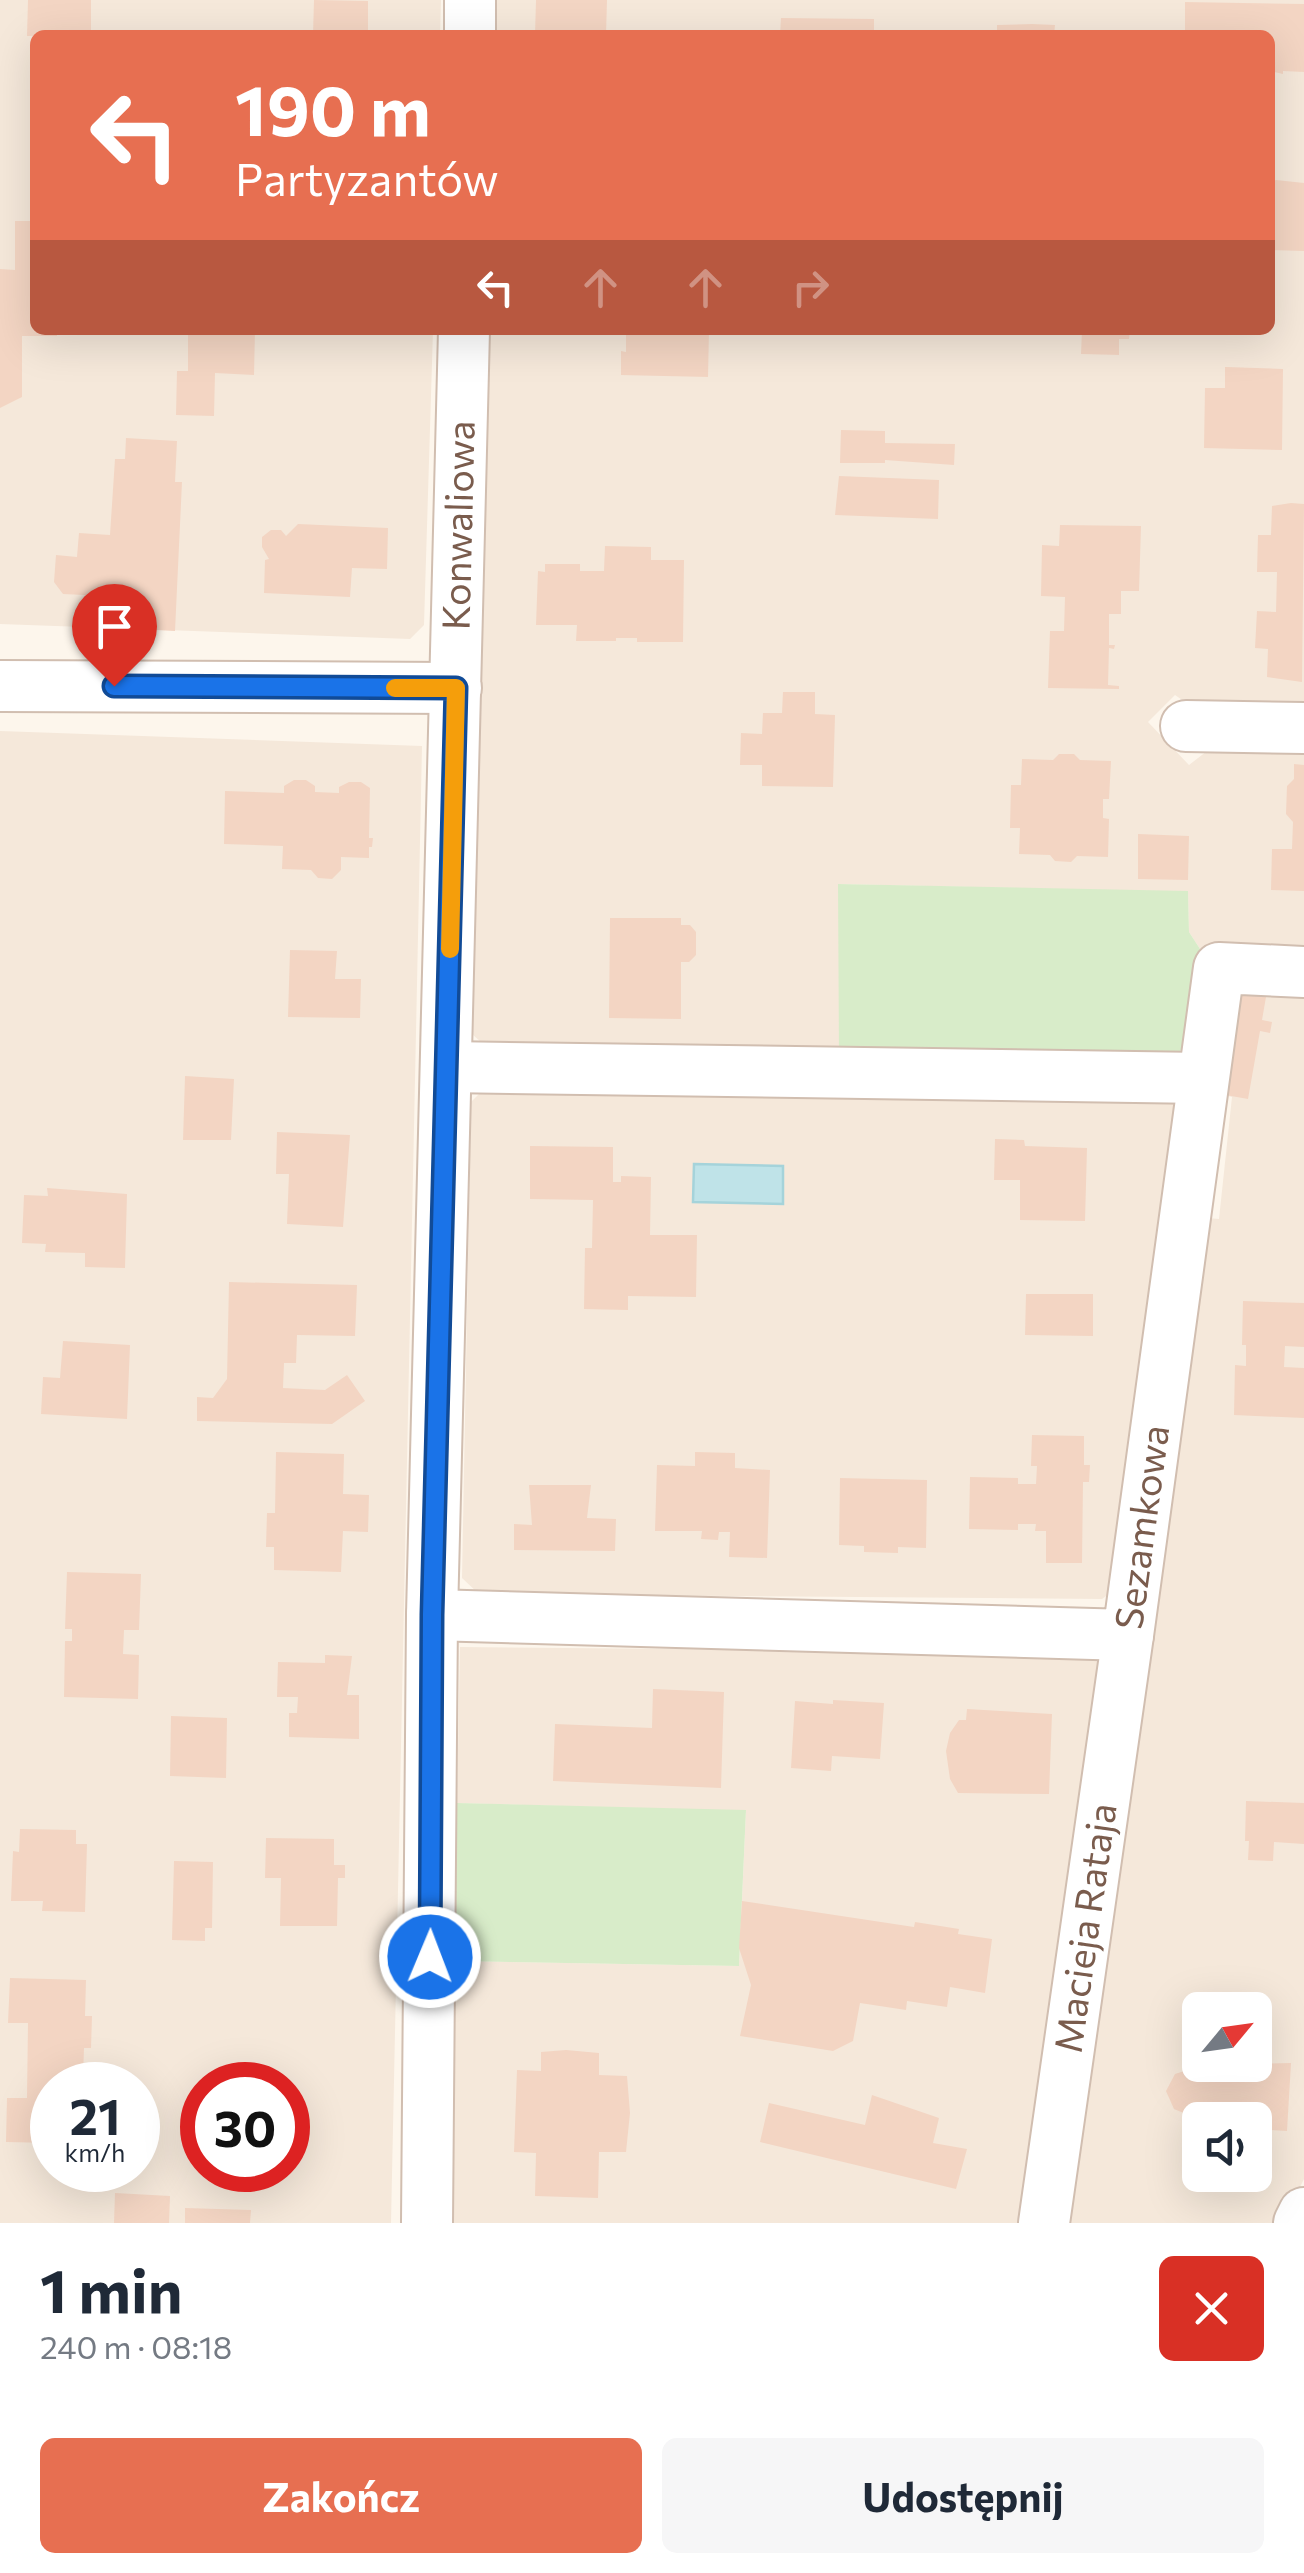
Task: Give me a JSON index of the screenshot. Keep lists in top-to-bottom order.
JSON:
{
  "streets": {
    "street": ["Konwaliowa", "Sezamkowa", "Macieja Rataja"]
  },
  "crossings": [
    ["Konwaliowa", "Sezamkowa"],
    ["Sezamkowa", "Macieja Rataja"]
  ],
  "north": "top right",
  "page": {
    "turn": ["190 m", "Partyzantów"],
    "speed": "21 km/h",
    "limit": "30",
    "heading": ["1 min", "240 m · 08:18"],
    "buttons": ["Zakończ", "Udostępnij"]
  }
}
